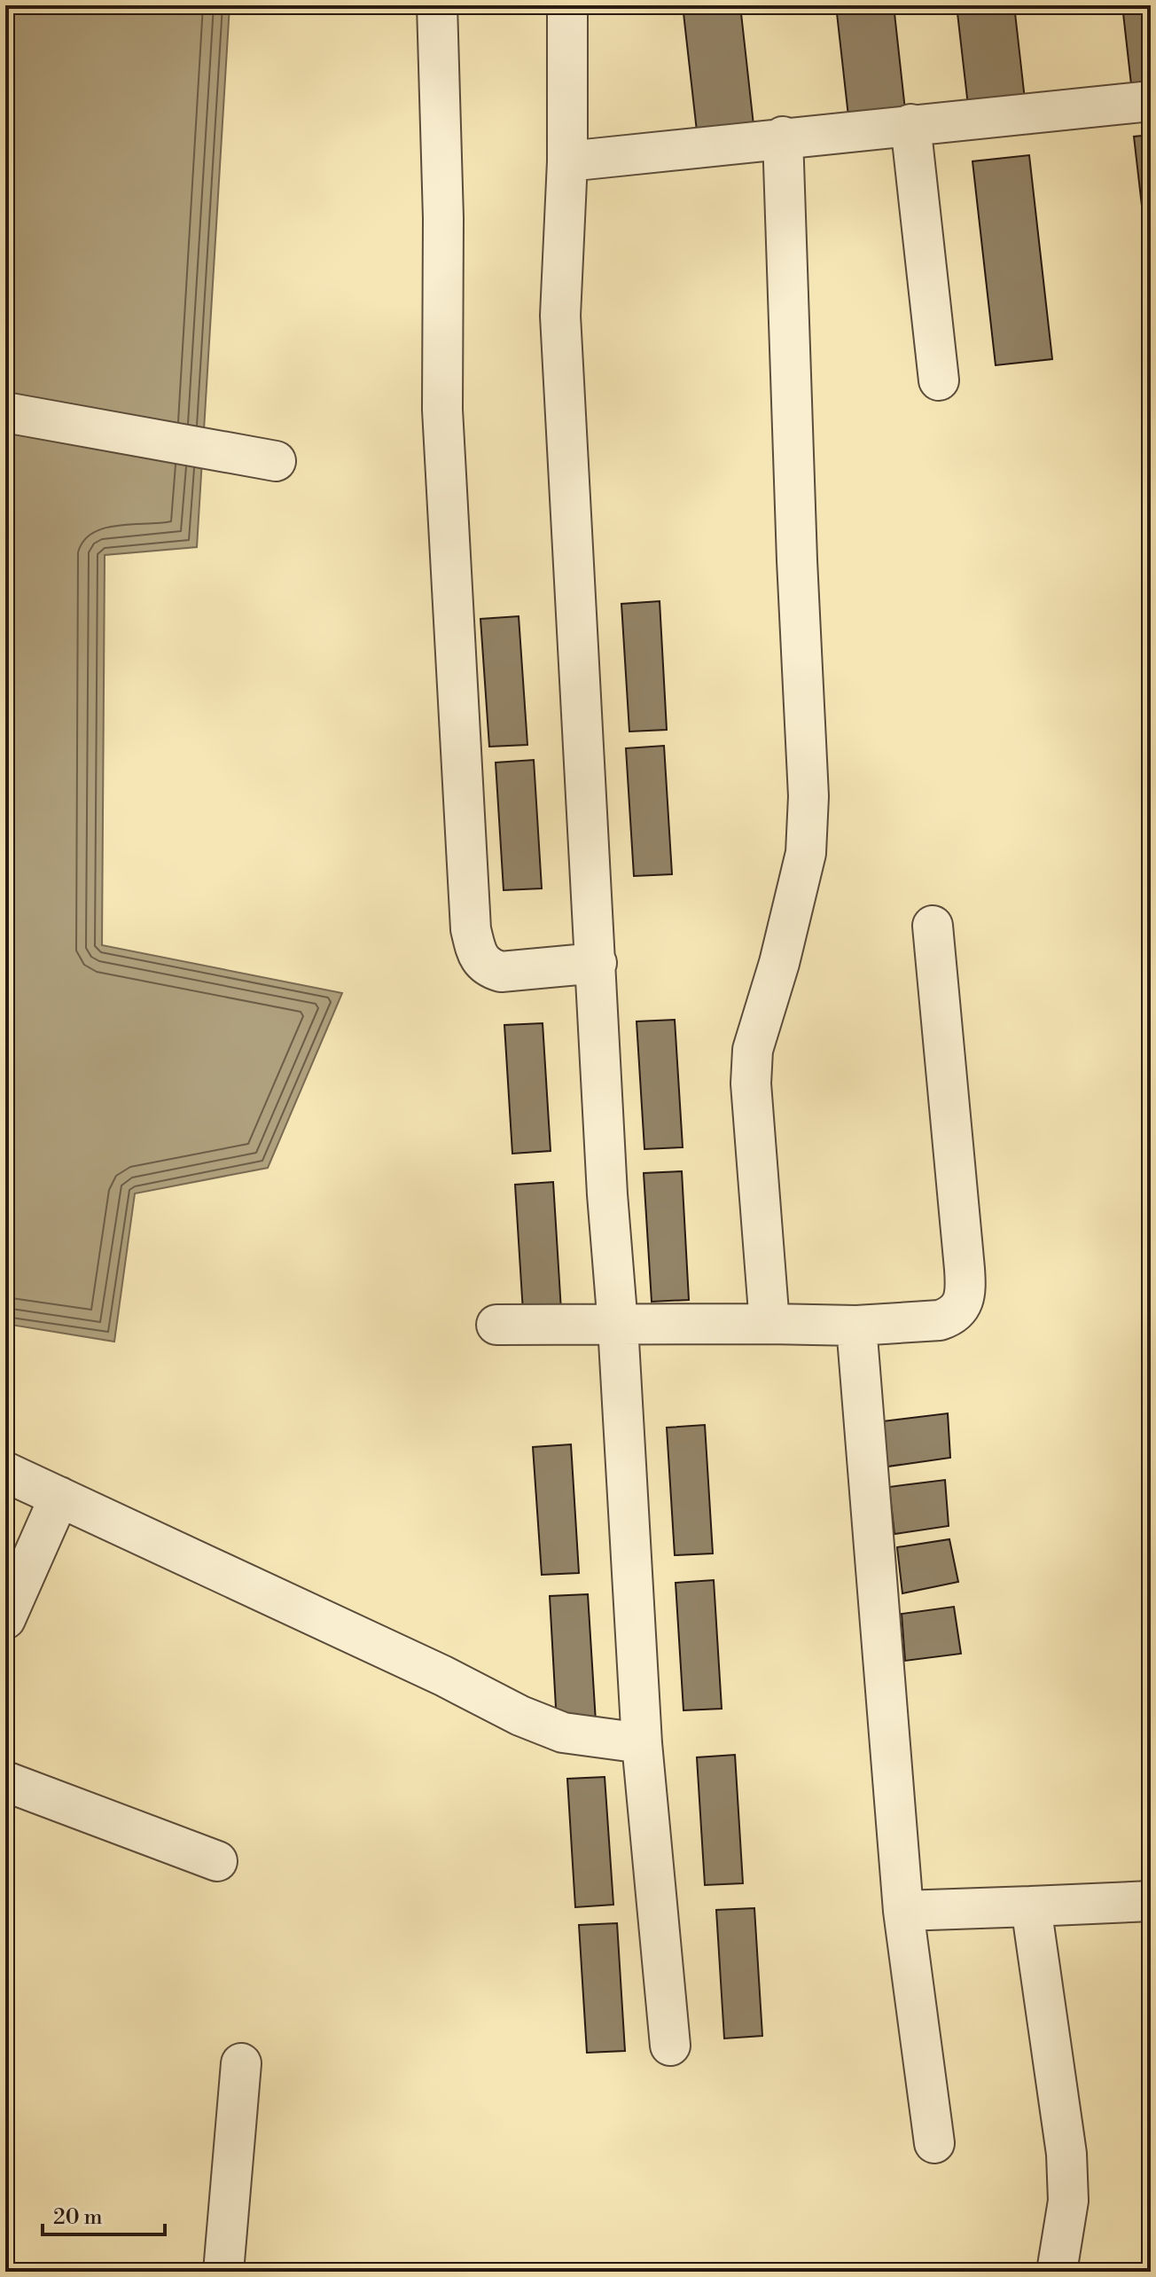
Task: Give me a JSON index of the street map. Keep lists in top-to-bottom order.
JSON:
{
  "scale_bar": "20 m"
}
